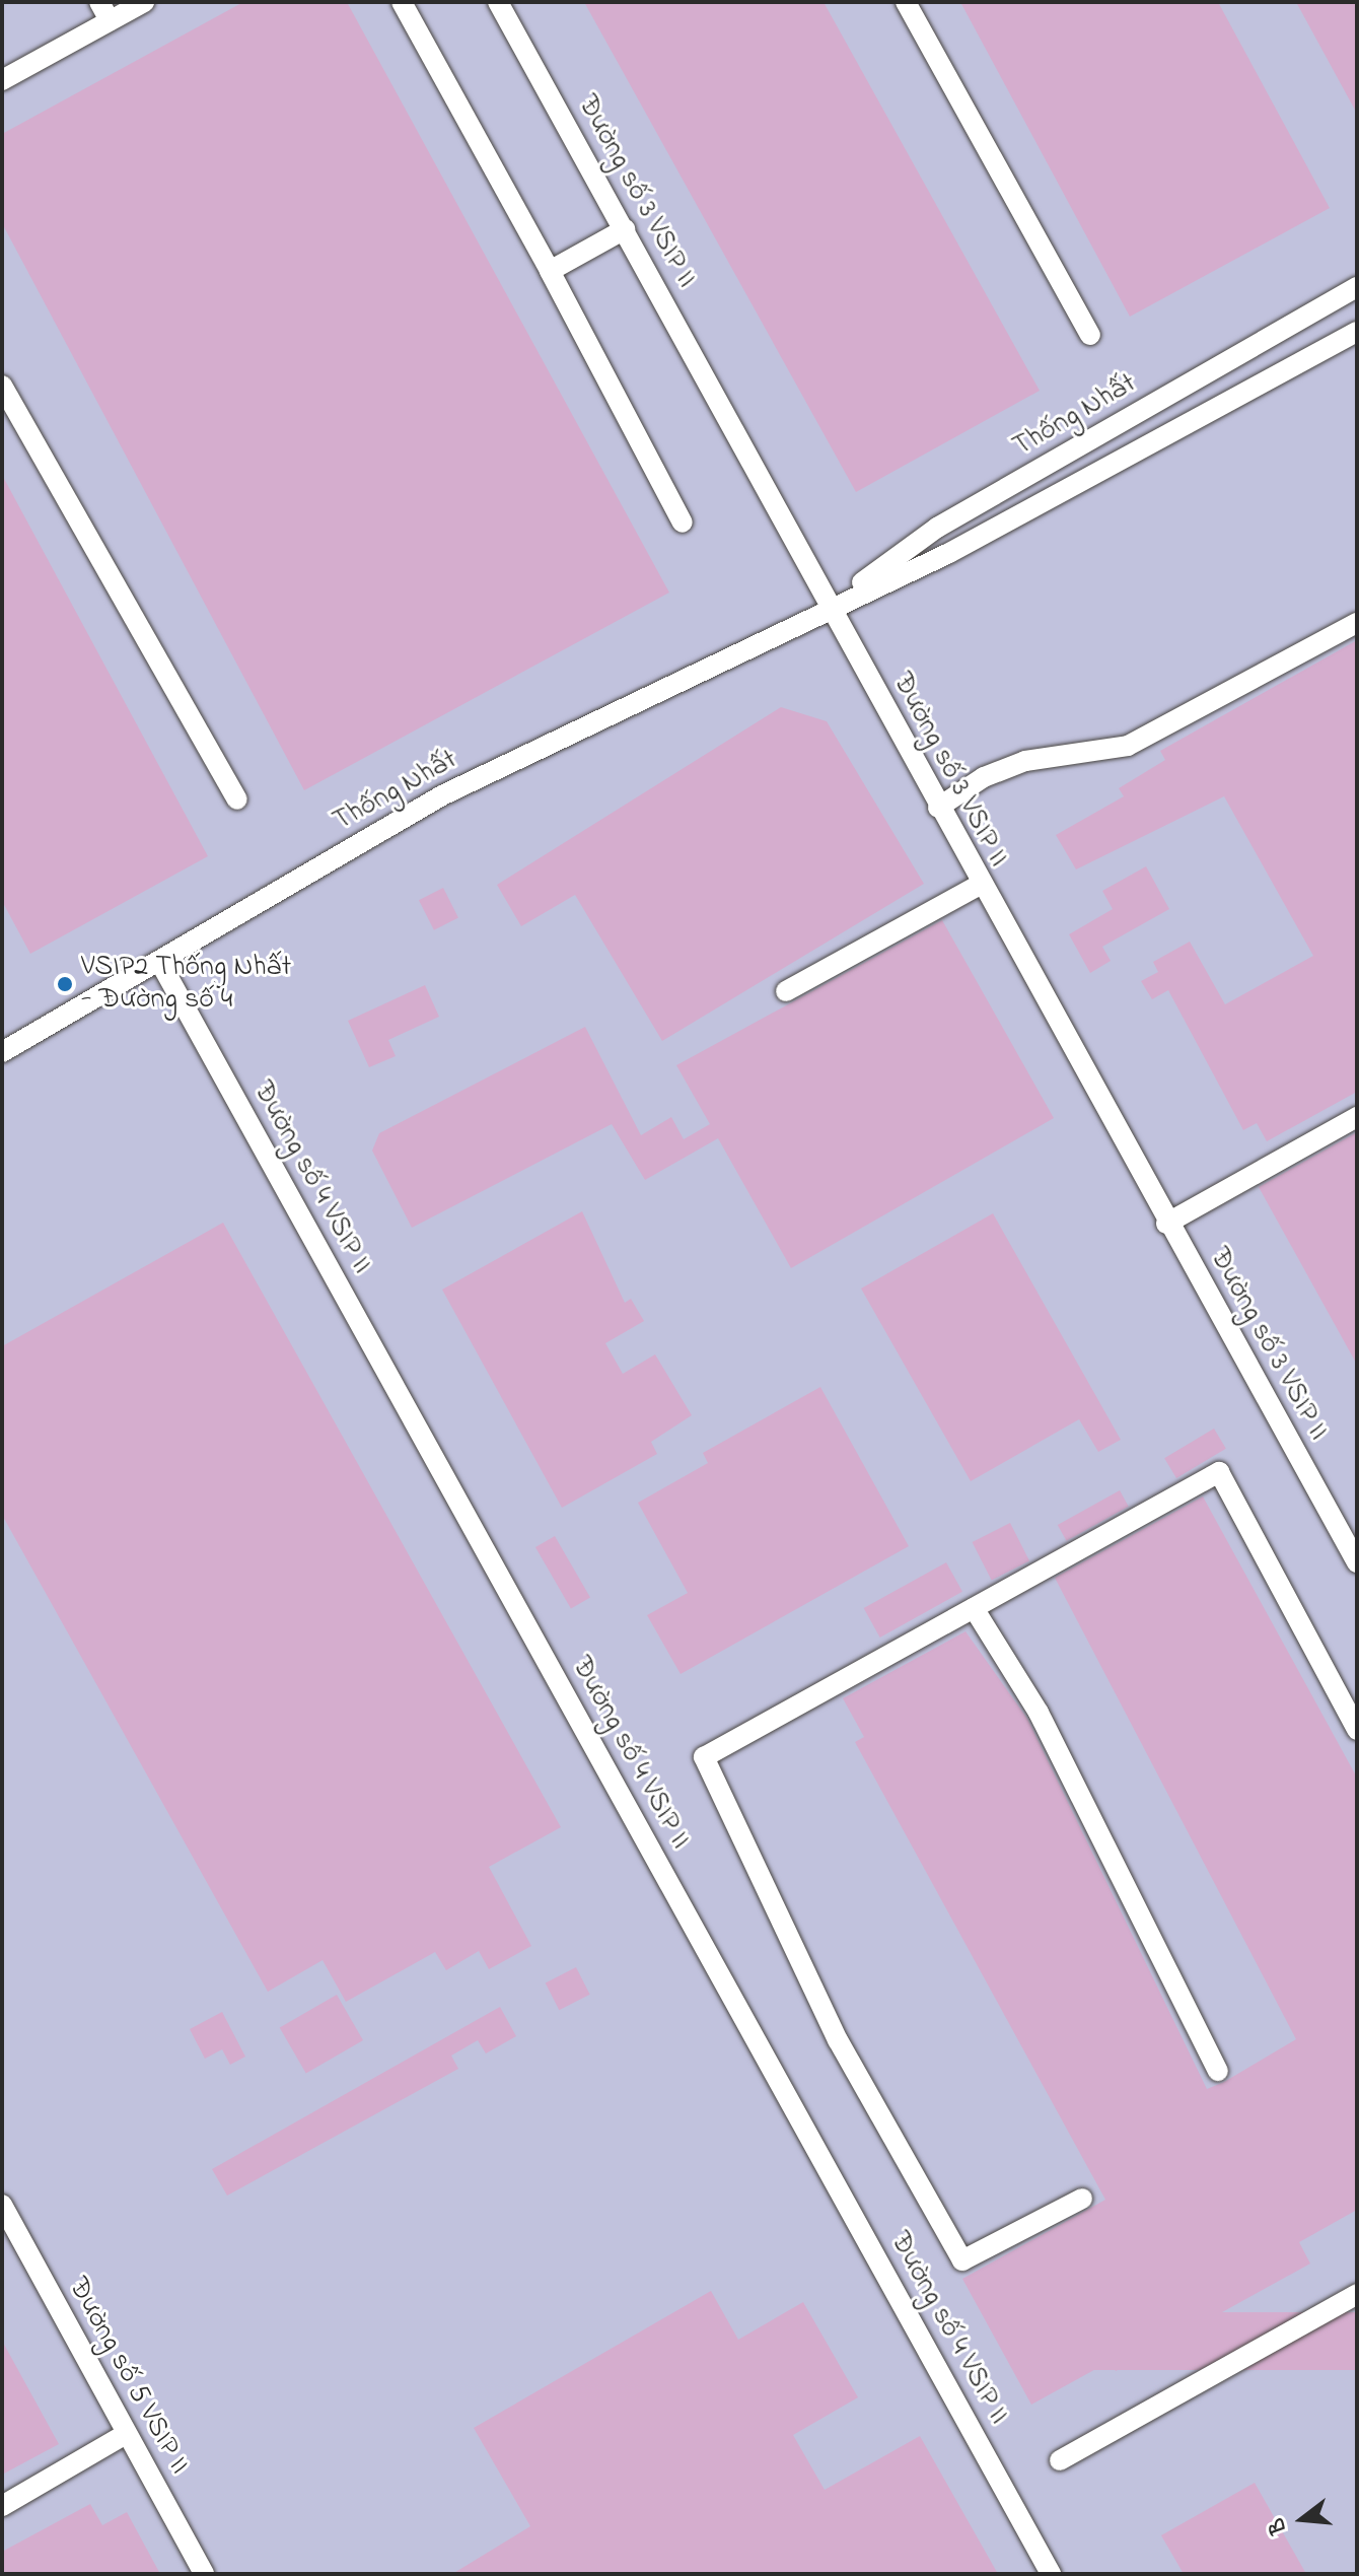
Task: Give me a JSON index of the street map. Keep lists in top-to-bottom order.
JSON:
{
  "streets": {
    "street": [
      "Đường số 3 VSIP II",
      "Thống Nhất",
      "Đường số 4 VSIP II",
      "Đường số 5 VSIP II"
    ]
  },
  "crossings": [
    ["Đường số 3 VSIP II", "Thống Nhất"],
    ["Thống Nhất", "Đường số 4 VSIP II"]
  ],
  "places": ["VSIP2 Thống Nhất - Đường số 4"],
  "north": "left"
}
